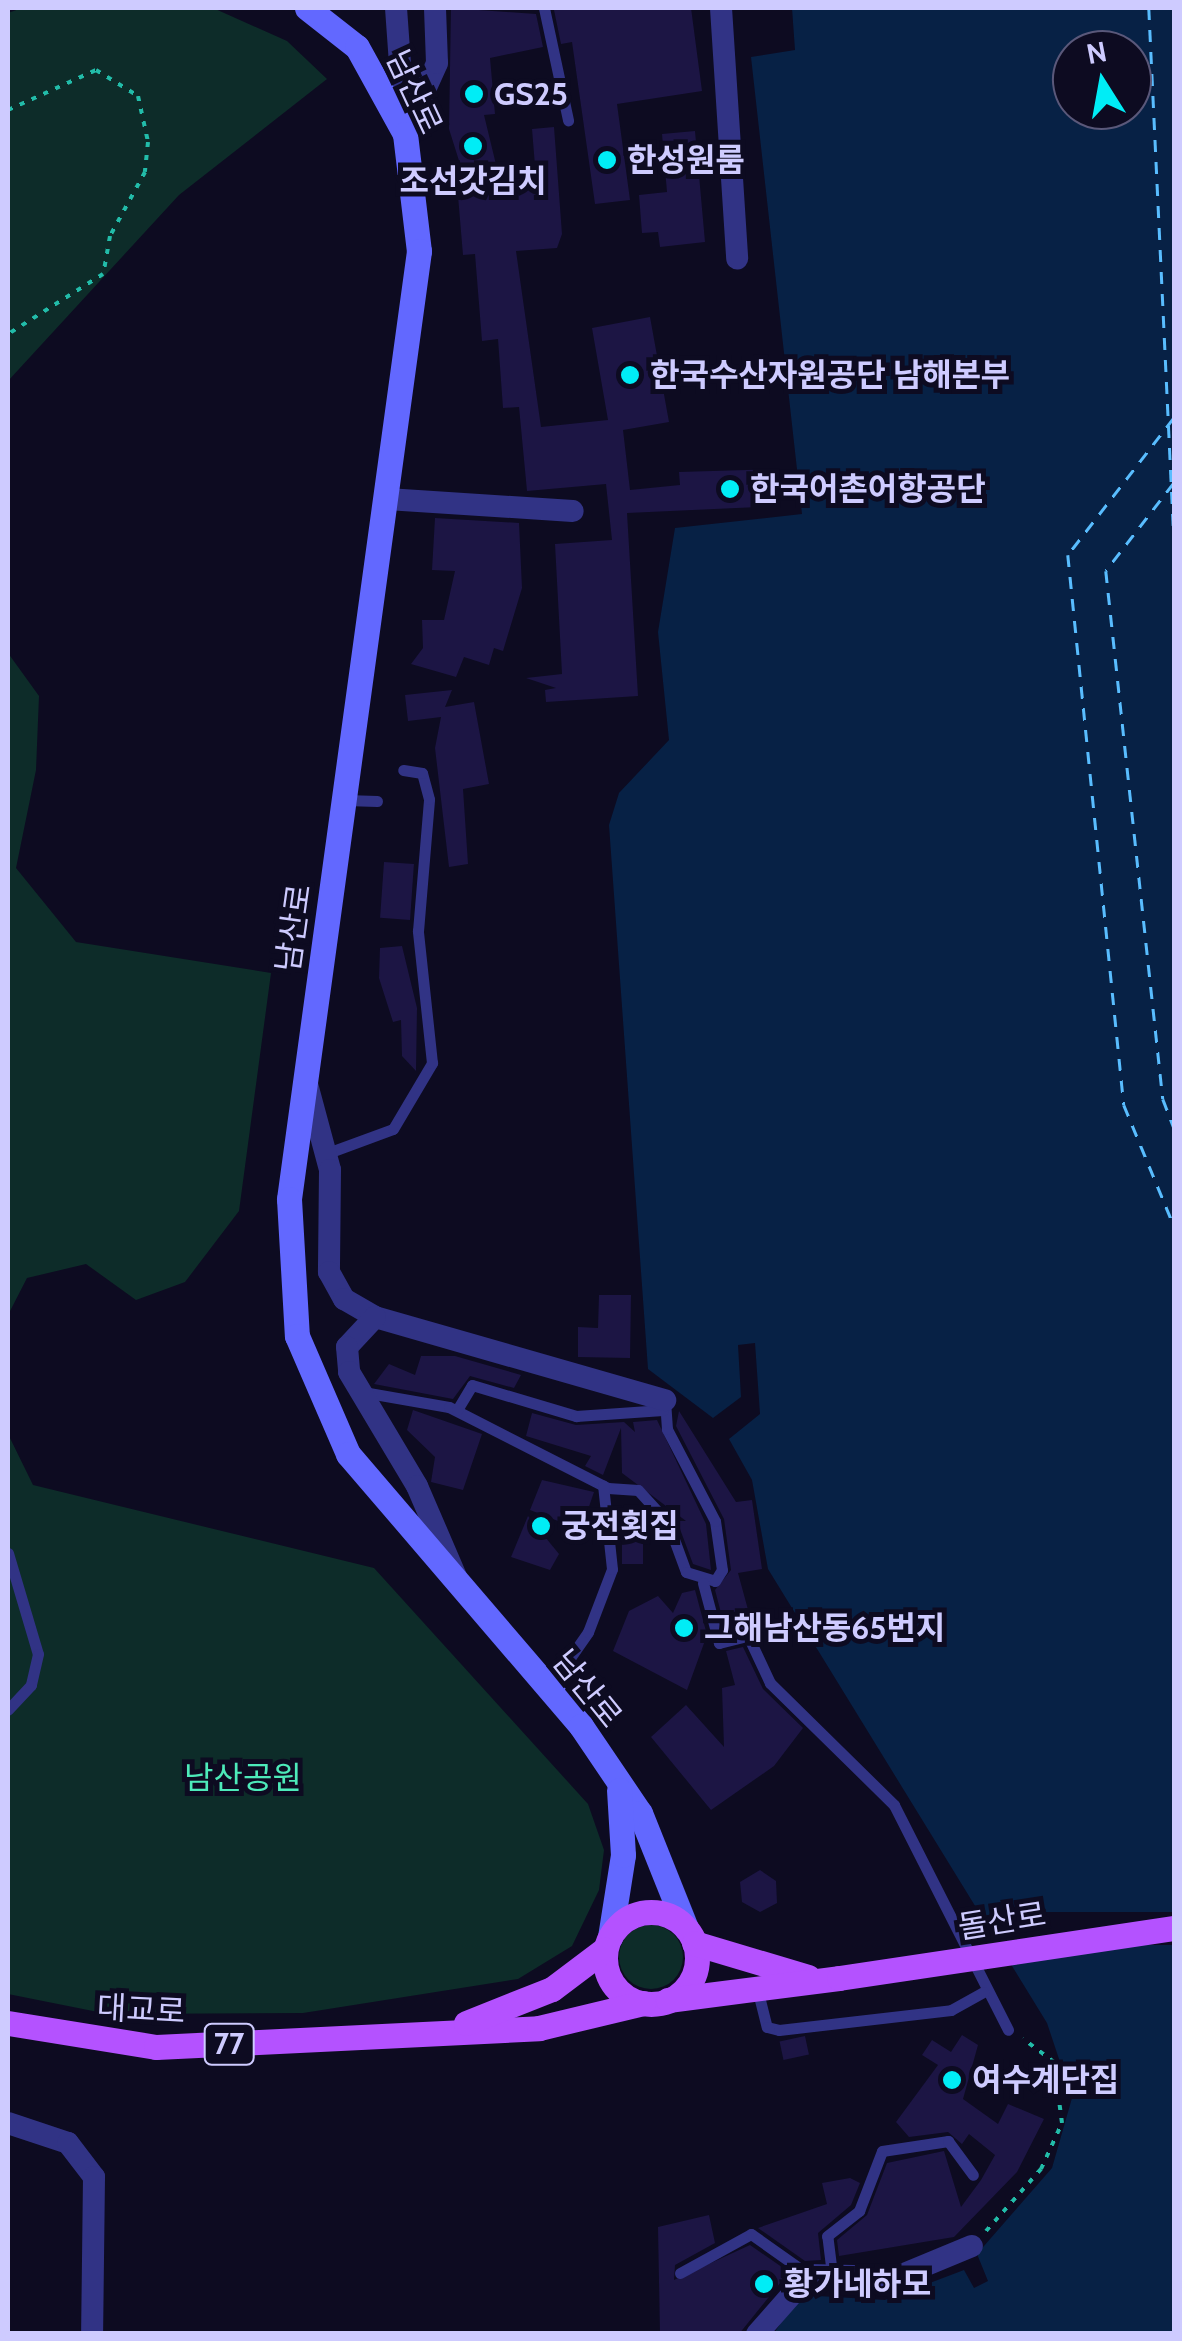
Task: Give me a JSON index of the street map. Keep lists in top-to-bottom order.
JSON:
{
  "streets": {
    "main road": ["돌산로", "대교로", "77"],
    "street": ["남산로"]
  },
  "crossings": [
    ["남산로", "대교로"],
    ["돌산로", "대교로"]
  ],
  "parks": ["남산공원"],
  "places": [
    "GS25",
    "조선갓김치",
    "한성원룸",
    "한국수산자원공단 남해본부",
    "한국어촌어항공단",
    "궁전횟집",
    "그해남산동65번지",
    "여수계단집",
    "황가네하모"
  ],
  "north": "top"
}
